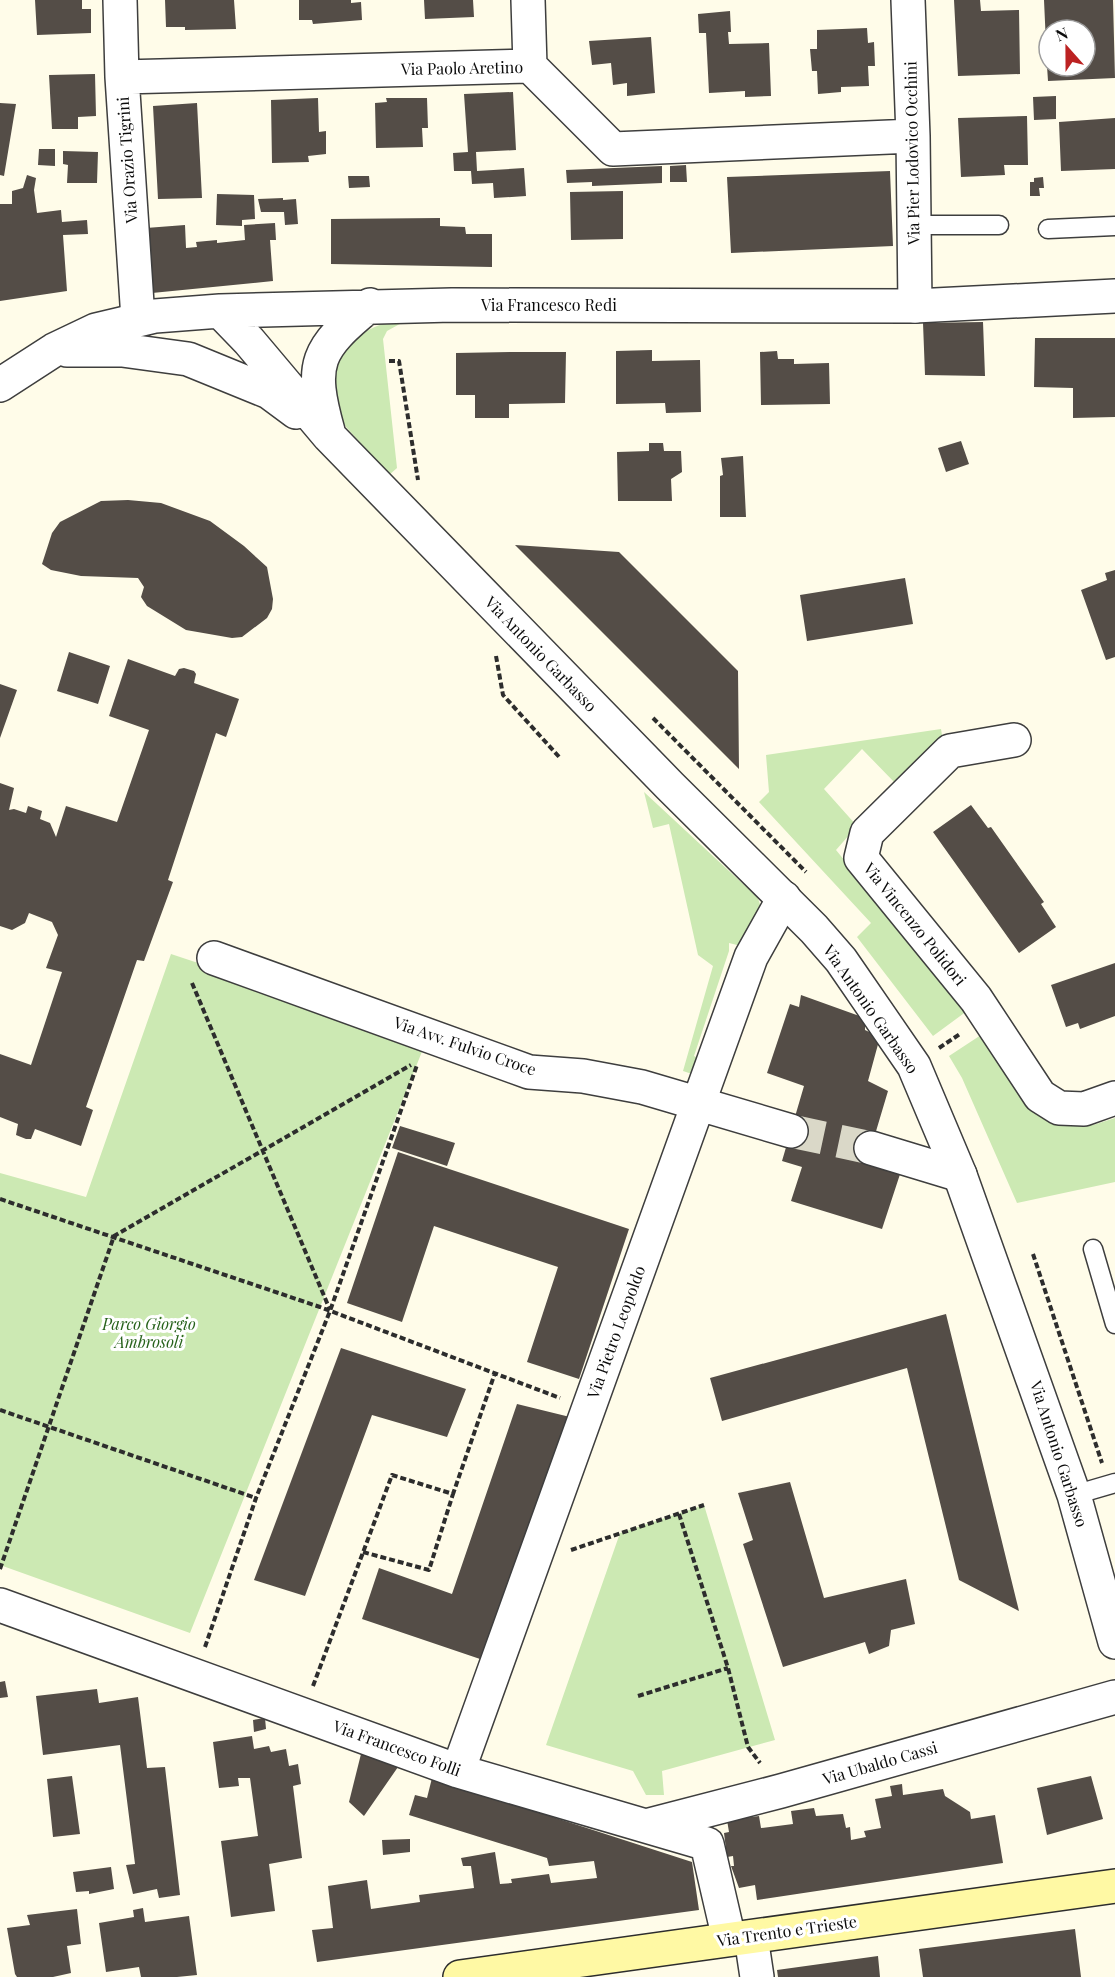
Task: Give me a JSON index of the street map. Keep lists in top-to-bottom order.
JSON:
{
  "streets": {
    "main road": ["Via Trento e Trieste"],
    "street": [
      "Via Paolo Aretino",
      "Via Pier Lodovico Occhini",
      "Via Orazio Tigrini",
      "Via Francesco Redi",
      "Via Antonio Garbasso",
      "Via Vincenzo Polidori",
      "Via Avv. Fulvio Croce",
      "Via Pietro Leopoldo",
      "Via Francesco Folli",
      "Via Ubaldo Cassi"
    ]
  },
  "crossings": [
    ["Via Paolo Aretino", "Via Pier Lodovico Occhini"],
    ["Via Paolo Aretino", "Via Orazio Tigrini"],
    ["Via Pier Lodovico Occhini", "Via Francesco Redi"],
    ["Via Orazio Tigrini", "Via Francesco Redi"],
    ["Via Francesco Redi", "Via Antonio Garbasso"],
    ["Via Antonio Garbasso", "Via Pietro Leopoldo"],
    ["Via Avv. Fulvio Croce", "Via Pietro Leopoldo"],
    ["Via Pietro Leopoldo", "Via Francesco Folli"],
    ["Via Francesco Folli", "Via Ubaldo Cassi"],
    ["Via Francesco Folli", "Via Trento e Trieste"]
  ],
  "parks": ["Parco Giorgio Ambrosoli"],
  "north": "top"
}
